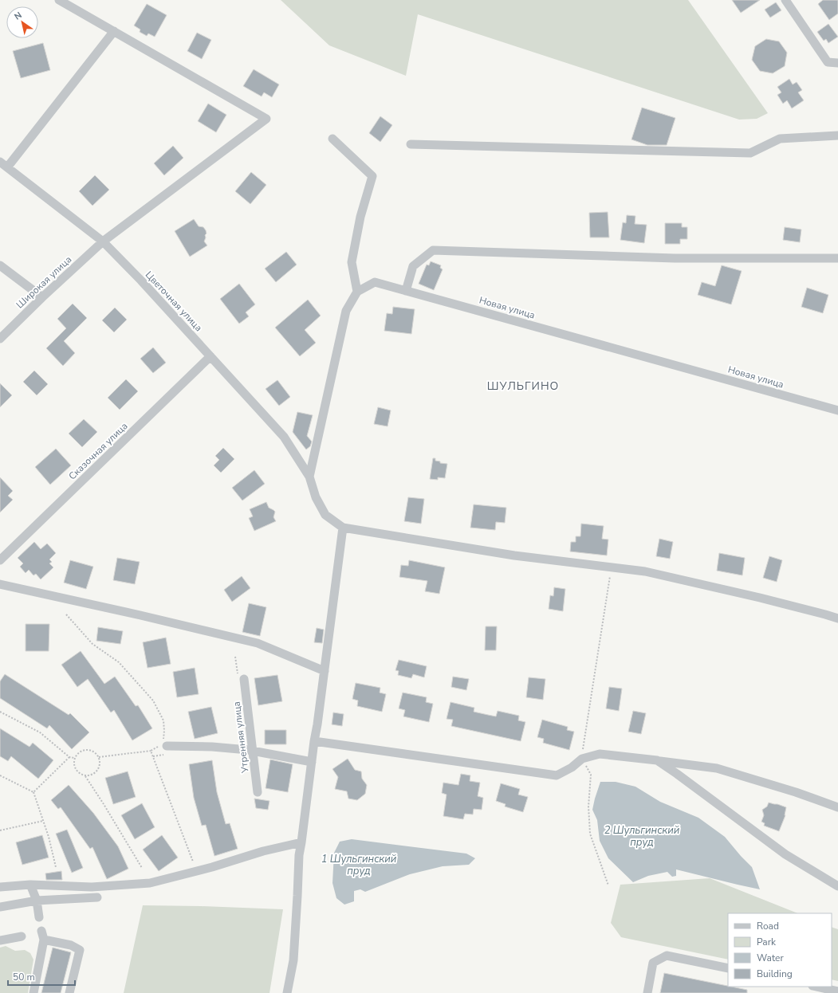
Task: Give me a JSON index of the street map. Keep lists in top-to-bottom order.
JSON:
{
  "streets": {
    "street": [
      "Широкая улица",
      "Цветочная улица",
      "Новая улица",
      "Сказочная улица",
      "Утренняя улица"
    ]
  },
  "crossings": [
    ["Широкая улица", "Цветочная улица"],
    ["Цветочная улица", "Сказочная улица"]
  ],
  "districts": ["ШУЛЬГИНО"],
  "water": ["2 Шульгинский пруд", "1 Шульгинский пруд"],
  "legend": [
    "Road",
    "Park",
    "Water",
    "Building"
  ],
  "scale_bar": "50 m",
  "north": "top left"
}
